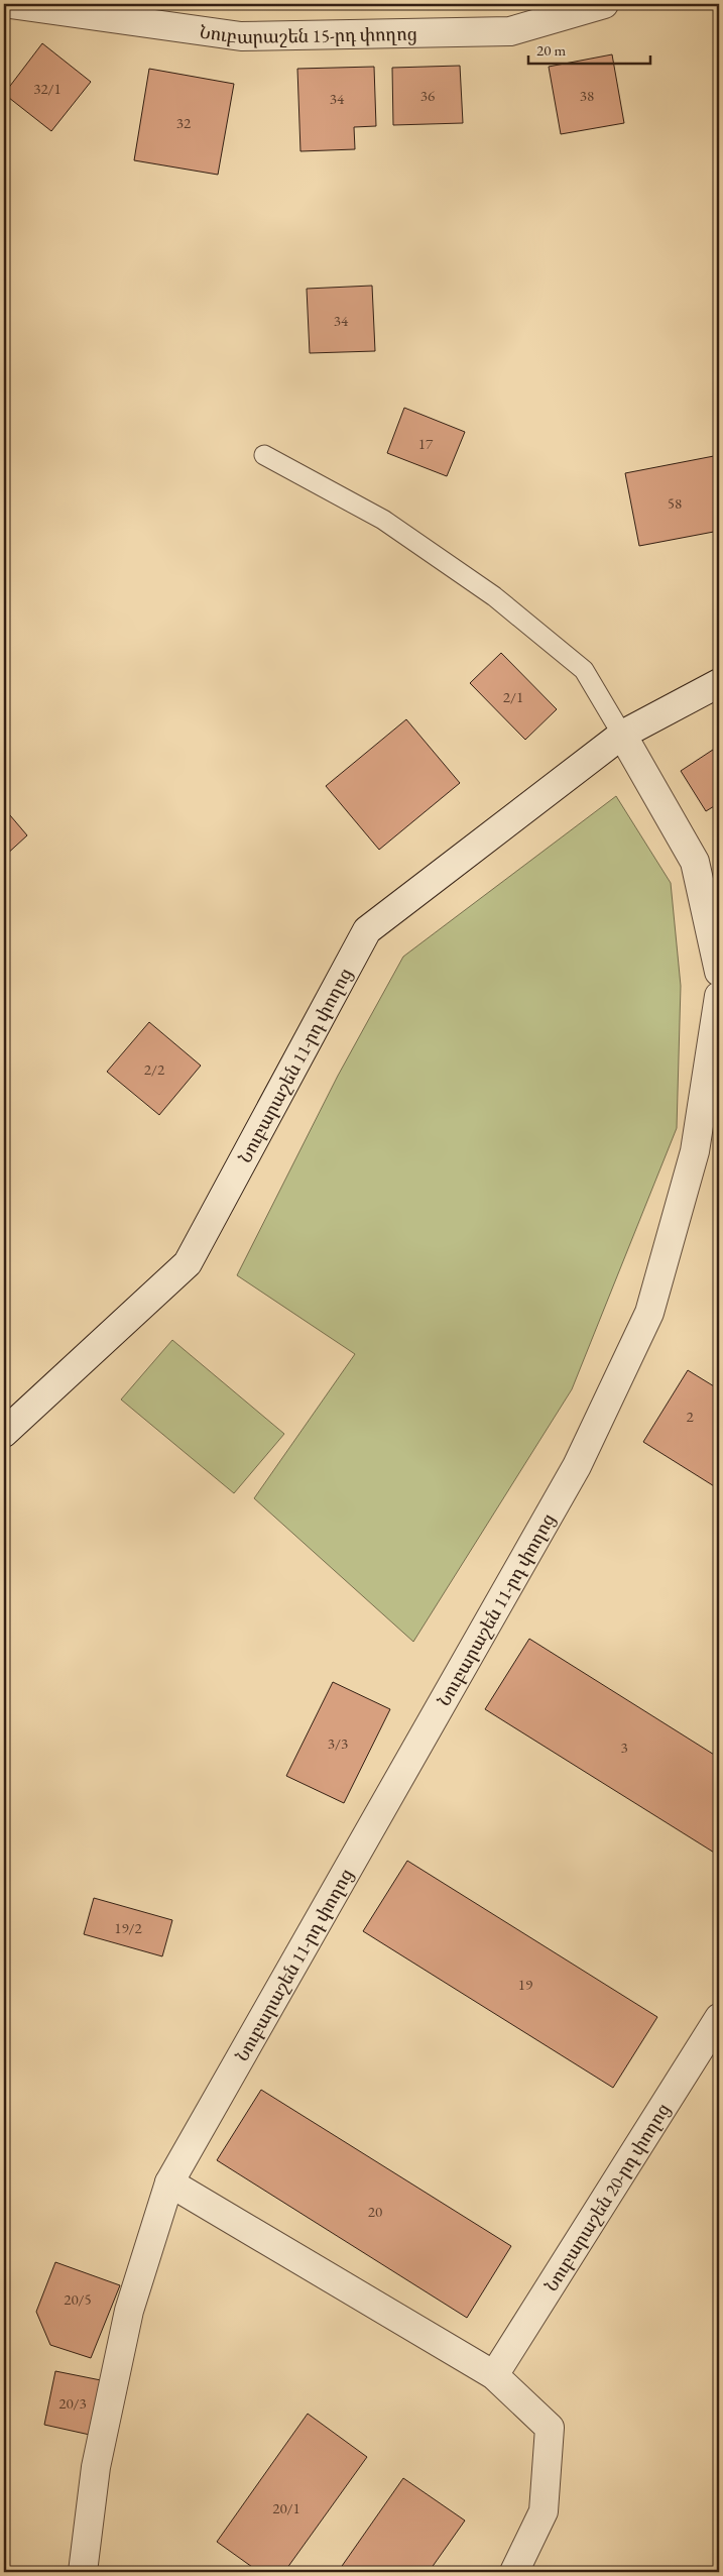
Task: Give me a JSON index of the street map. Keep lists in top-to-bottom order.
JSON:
{
  "streets": {
    "street": ["Նուբարաշեն 15-րդ փողոց", "Նուբարաշեն 11-րդ փողոց", "Նուբարաշեն 20-րդ փողոց"]
  },
  "house_numbers": [
    "32/1",
    "36",
    "38",
    "34",
    "32",
    "34",
    "17",
    "58",
    "2/1",
    "2/2",
    "2",
    "3/3",
    "3",
    "19/2",
    "19",
    "20",
    "20/5",
    "20/3",
    "20/1"
  ],
  "scale_bar": "20 m"
}
